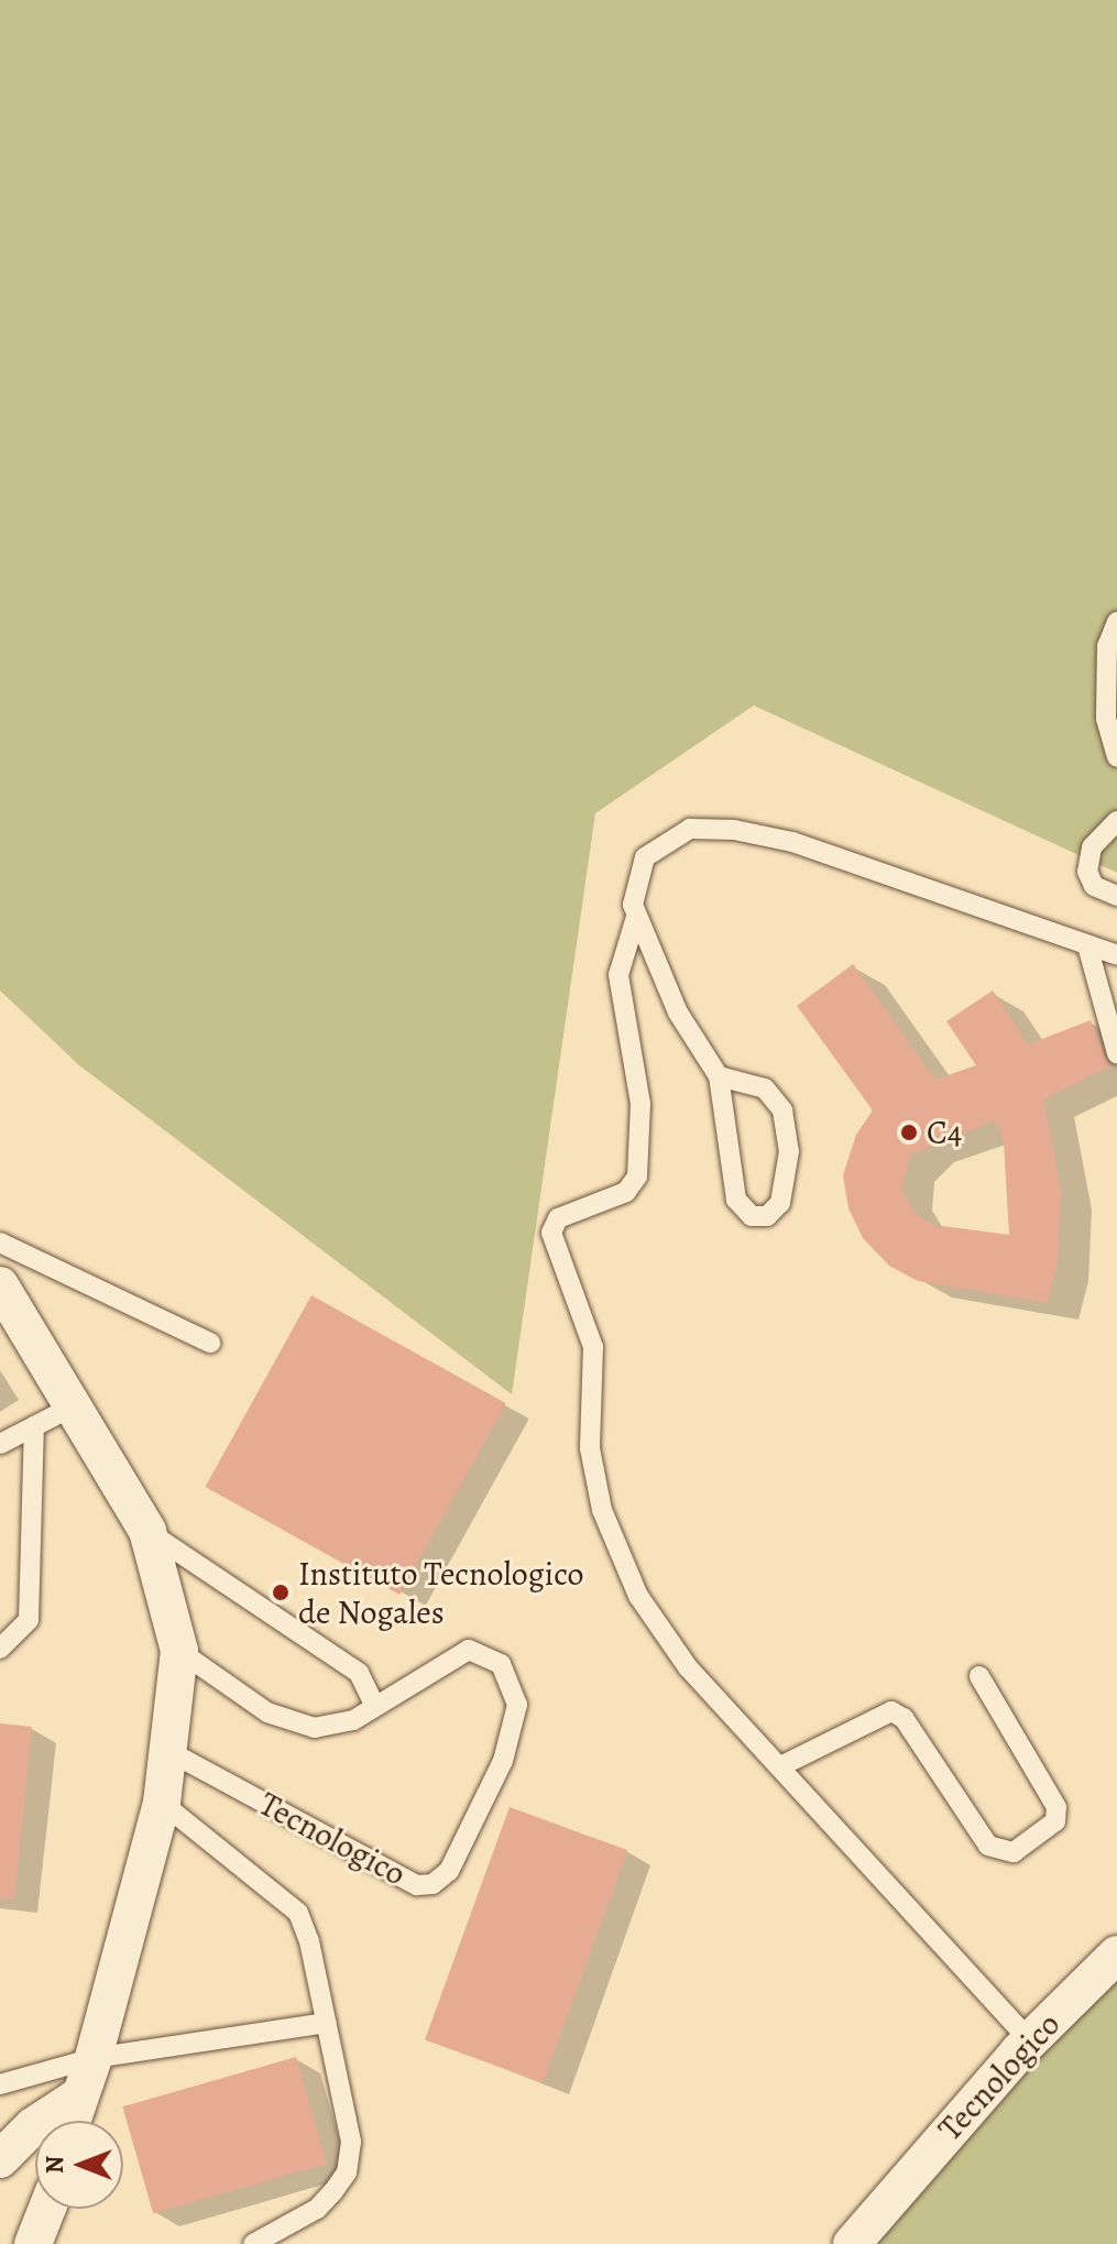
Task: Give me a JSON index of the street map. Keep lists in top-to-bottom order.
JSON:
{
  "streets": {
    "street": ["Tecnologico"]
  },
  "places": ["C4", "Instituto Tecnologico de Nogales"],
  "north": "left"
}
